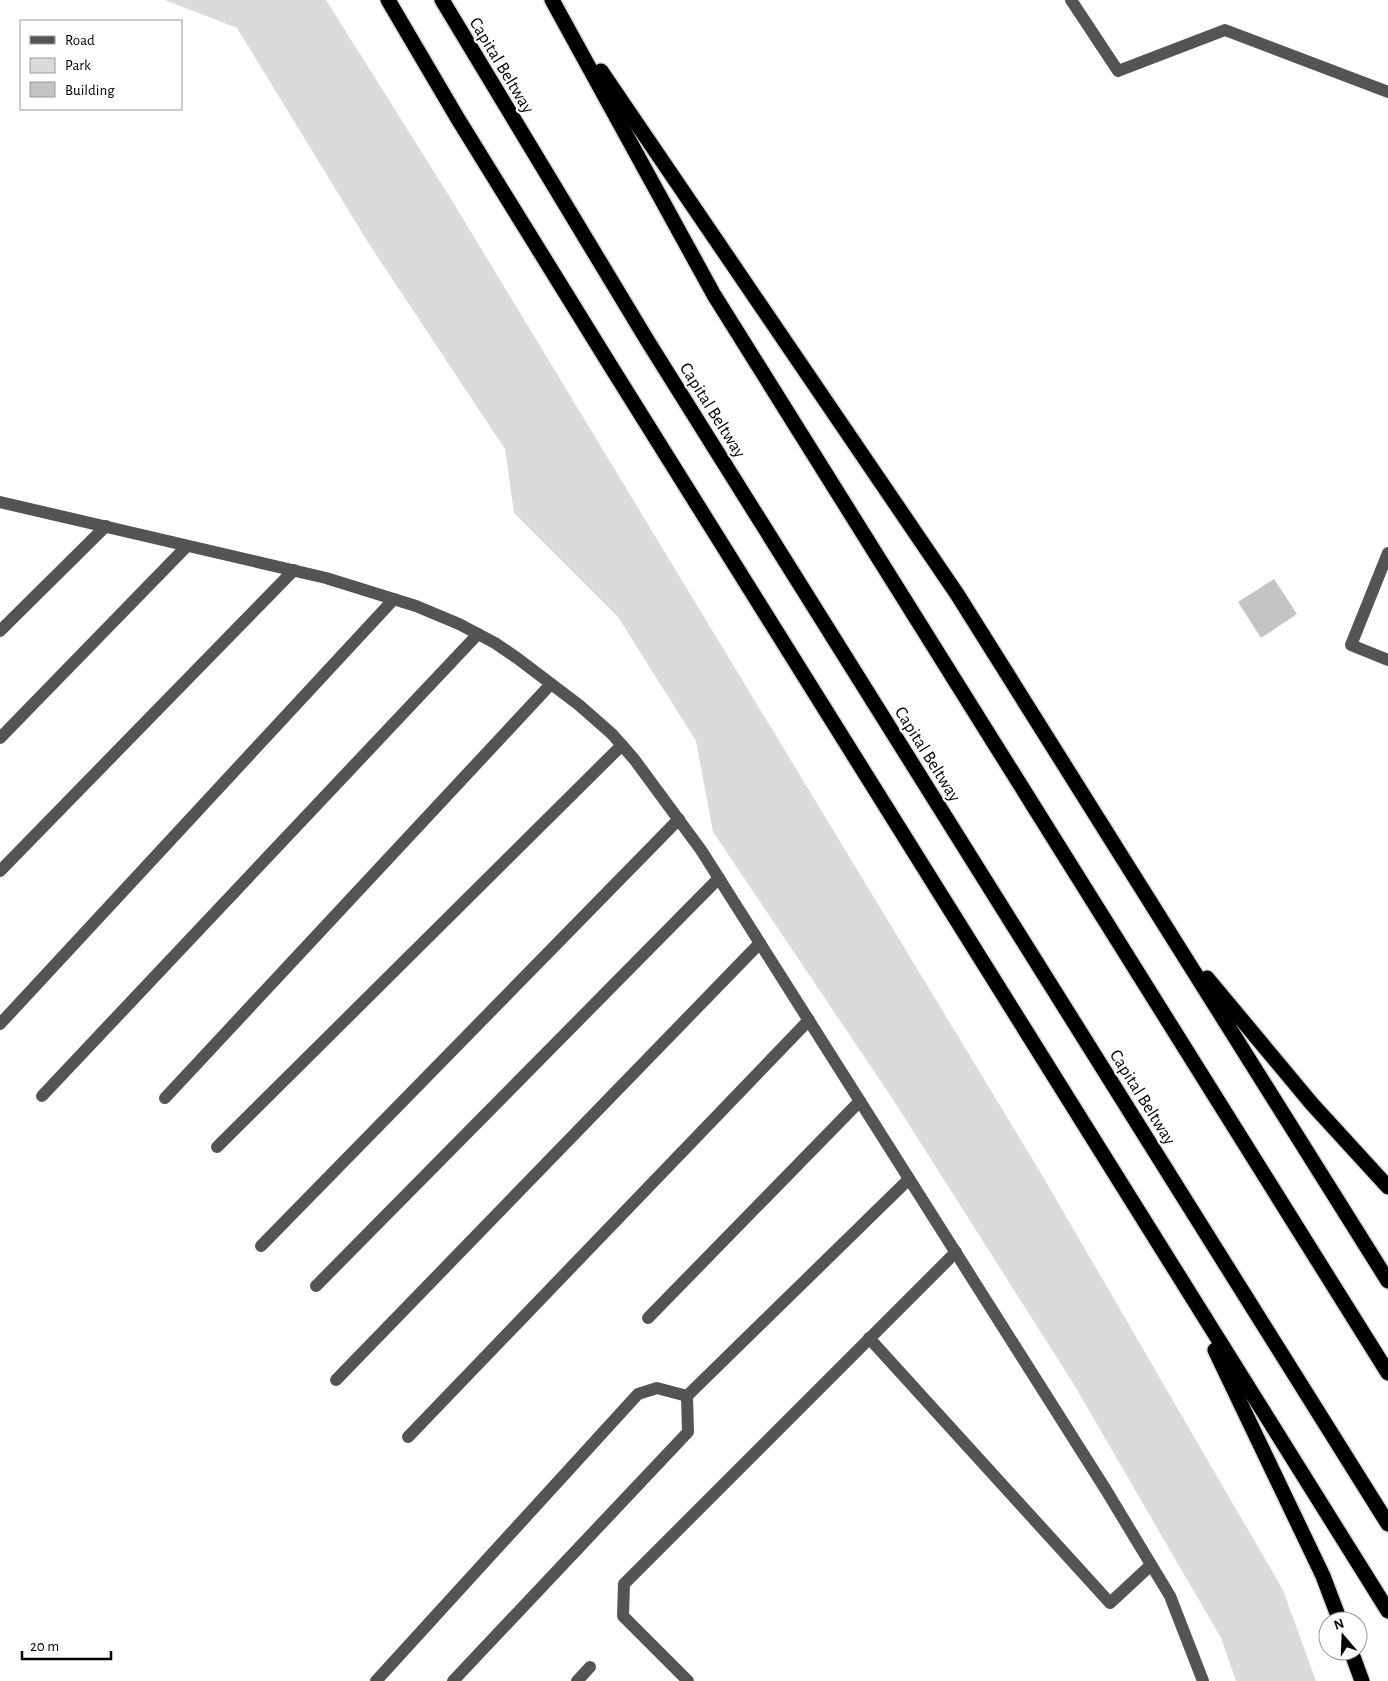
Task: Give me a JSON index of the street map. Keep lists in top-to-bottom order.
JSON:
{
  "streets": {
    "highway": ["Capital Beltway"]
  },
  "legend": ["Road", "Park", "Building"],
  "scale_bar": "20 m",
  "north": "top"
}
